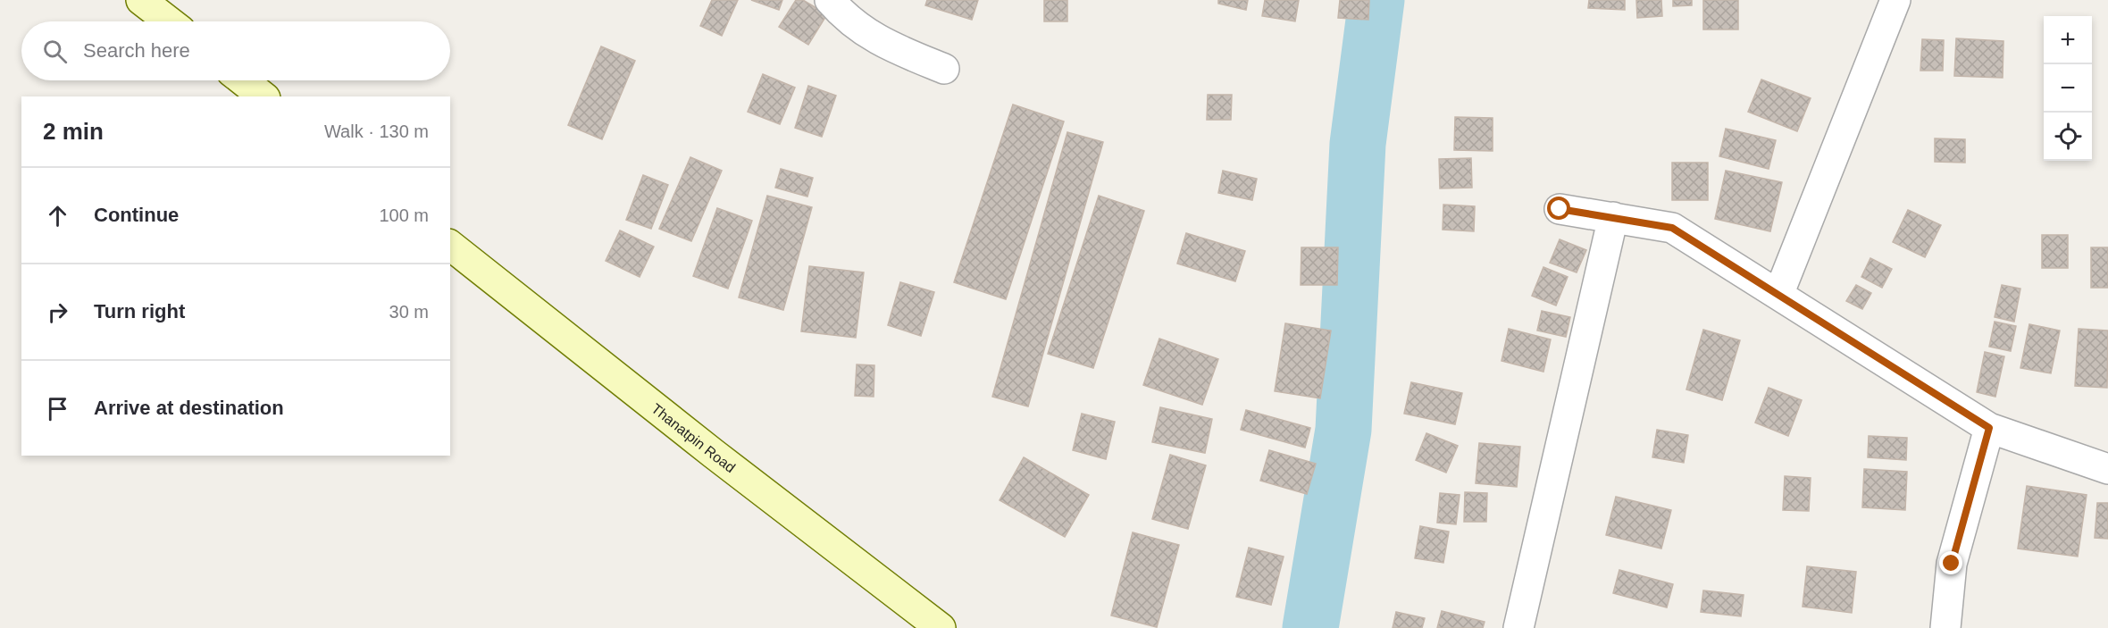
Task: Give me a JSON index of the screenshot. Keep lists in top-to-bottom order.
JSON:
{
  "streets": {
    "main road": ["Thanatpin Road"]
  },
  "page": {
    "map_buttons": ["+", "−"],
    "search": "Search here",
    "heading": ["2 min", "Walk · 130 m"],
    "list": [
      ["Continue", "100 m"],
      ["Turn right", "30 m"],
      "Arrive at destination"
    ]
  }
}
